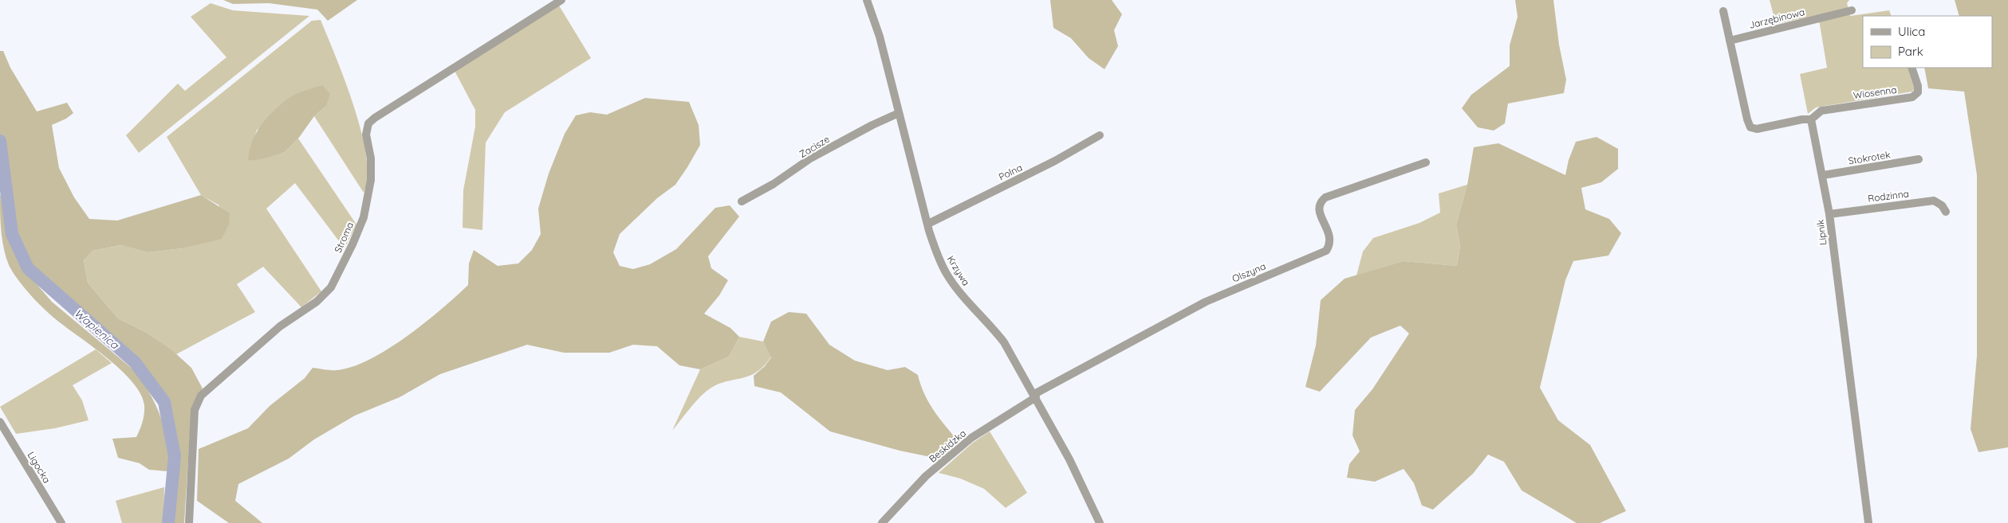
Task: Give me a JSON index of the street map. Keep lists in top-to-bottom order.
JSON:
{
  "streets": {
    "street": [
      "Jarzębinowa",
      "Wiosenna",
      "Zacisze",
      "Stokrotek",
      "Polna",
      "Rodzinna",
      "Lipnik",
      "Stroma",
      "Krzywa",
      "Olszyna",
      "Beskidzka",
      "Ligocka"
    ]
  },
  "crossings": [
    ["Wiosenna", "Lipnik"],
    ["Zacisze", "Krzywa"],
    ["Stokrotek", "Lipnik"],
    ["Polna", "Krzywa"],
    ["Rodzinna", "Lipnik"],
    ["Krzywa", "Olszyna"],
    ["Krzywa", "Beskidzka"],
    ["Olszyna", "Beskidzka"]
  ],
  "water": ["Wapienica"],
  "legend": ["Ulica", "Park"]
}
